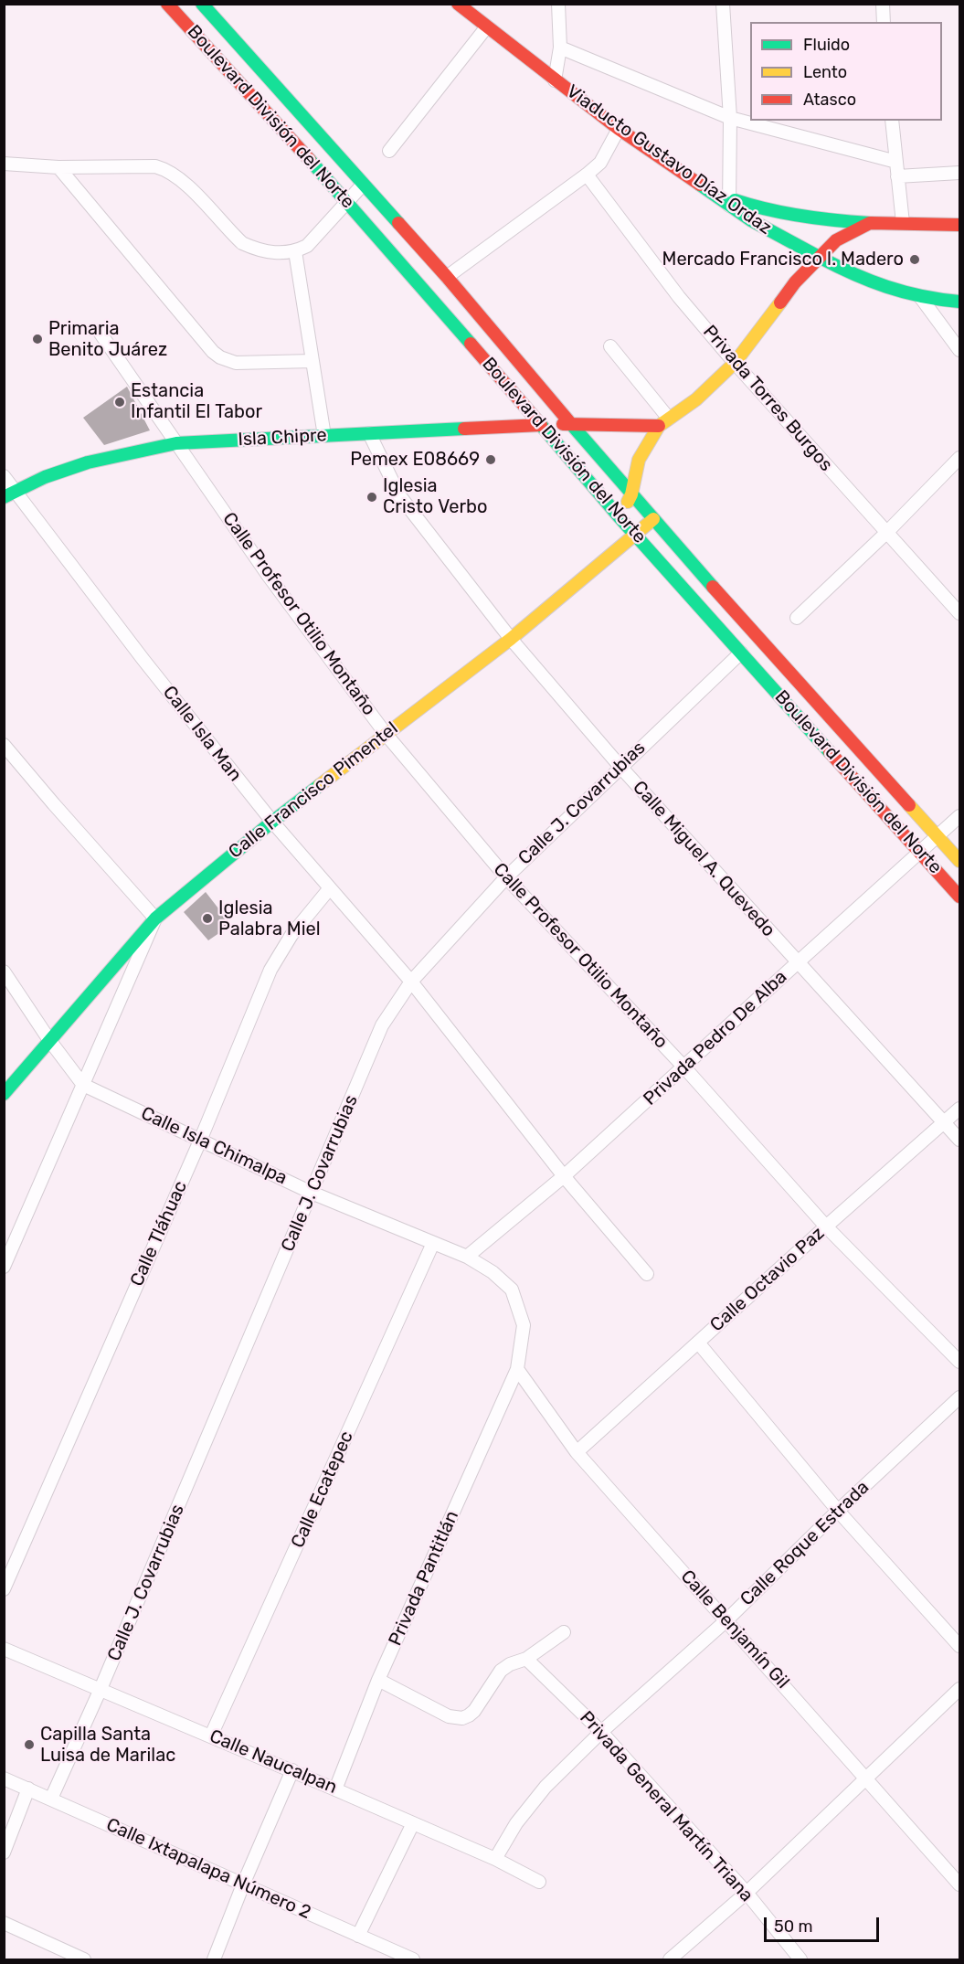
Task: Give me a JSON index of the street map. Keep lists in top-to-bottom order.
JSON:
{
  "streets": {
    "main road": [
      "Boulevard División del Norte",
      "Viaducto Gustavo Díaz Ordaz",
      "Isla Chipre",
      "Calle Francisco Pimentel"
    ],
    "street": [
      "Privada Torres Burgos",
      "Calle Profesor Otilio Montaño",
      "Calle Isla Man",
      "Calle J. Covarrubias",
      "Calle Miguel A. Quevedo",
      "Privada Pedro De Alba",
      "Calle Isla Chimalpa",
      "Calle Tláhuac",
      "Calle Octavio Paz",
      "Calle Ecatepec",
      "Calle Roque Estrada",
      "Privada Pantitlán",
      "Calle Benjamín Gil",
      "Calle Naucalpan",
      "Privada General Martín Triana",
      "Calle Ixtapalapa Número 2"
    ]
  },
  "crossings": [
    ["Boulevard División del Norte", "Isla Chipre"],
    ["Boulevard División del Norte", "Calle Francisco Pimentel"],
    ["Boulevard División del Norte", "Calle J. Covarrubias"],
    ["Boulevard División del Norte", "Privada Pedro De Alba"],
    ["Isla Chipre", "Calle Profesor Otilio Montaño"],
    ["Isla Chipre", "Calle Isla Man"],
    ["Isla Chipre", "Calle Miguel A. Quevedo"],
    ["Calle Profesor Otilio Montaño", "Calle Francisco Pimentel"],
    ["Calle Profesor Otilio Montaño", "Calle J. Covarrubias"],
    ["Calle Profesor Otilio Montaño", "Privada Pedro De Alba"],
    ["Calle Profesor Otilio Montaño", "Calle Octavio Paz"],
    ["Calle Isla Man", "Calle Francisco Pimentel"],
    ["Calle Isla Man", "Calle J. Covarrubias"],
    ["Calle Isla Man", "Privada Pedro De Alba"],
    ["Calle Isla Man", "Calle Tláhuac"],
    ["Calle Francisco Pimentel", "Calle Miguel A. Quevedo"],
    ["Calle Francisco Pimentel", "Calle Isla Chimalpa"],
    ["Calle J. Covarrubias", "Calle Miguel A. Quevedo"],
    ["Calle J. Covarrubias", "Calle Isla Chimalpa"],
    ["Calle J. Covarrubias", "Calle Naucalpan"],
    ["Calle J. Covarrubias", "Calle Ixtapalapa Número 2"],
    ["Calle Miguel A. Quevedo", "Privada Pedro De Alba"],
    ["Calle Miguel A. Quevedo", "Calle Octavio Paz"],
    ["Privada Pedro De Alba", "Calle Isla Chimalpa"],
    ["Calle Isla Chimalpa", "Calle Tláhuac"],
    ["Calle Isla Chimalpa", "Calle Ecatepec"],
    ["Calle Isla Chimalpa", "Privada Pantitlán"],
    ["Calle Isla Chimalpa", "Calle Benjamín Gil"],
    ["Calle Octavio Paz", "Calle Benjamín Gil"],
    ["Calle Ecatepec", "Calle Naucalpan"],
    ["Calle Roque Estrada", "Calle Benjamín Gil"],
    ["Calle Roque Estrada", "Calle Naucalpan"],
    ["Calle Roque Estrada", "Privada General Martín Triana"],
    ["Privada Pantitlán", "Calle Benjamín Gil"],
    ["Privada Pantitlán", "Calle Naucalpan"]
  ],
  "places": [
    "Mercado Francisco I. Madero",
    "Primaria Benito Juárez",
    "Estancia Infantil El Tabor",
    "Pemex E08669",
    "Iglesia Cristo Verbo",
    "Iglesia Palabra Miel",
    "Capilla Santa Luisa de Marilac"
  ],
  "legend": ["Fluido", "Lento", "Atasco"],
  "scale_bar": "50 m"
}
